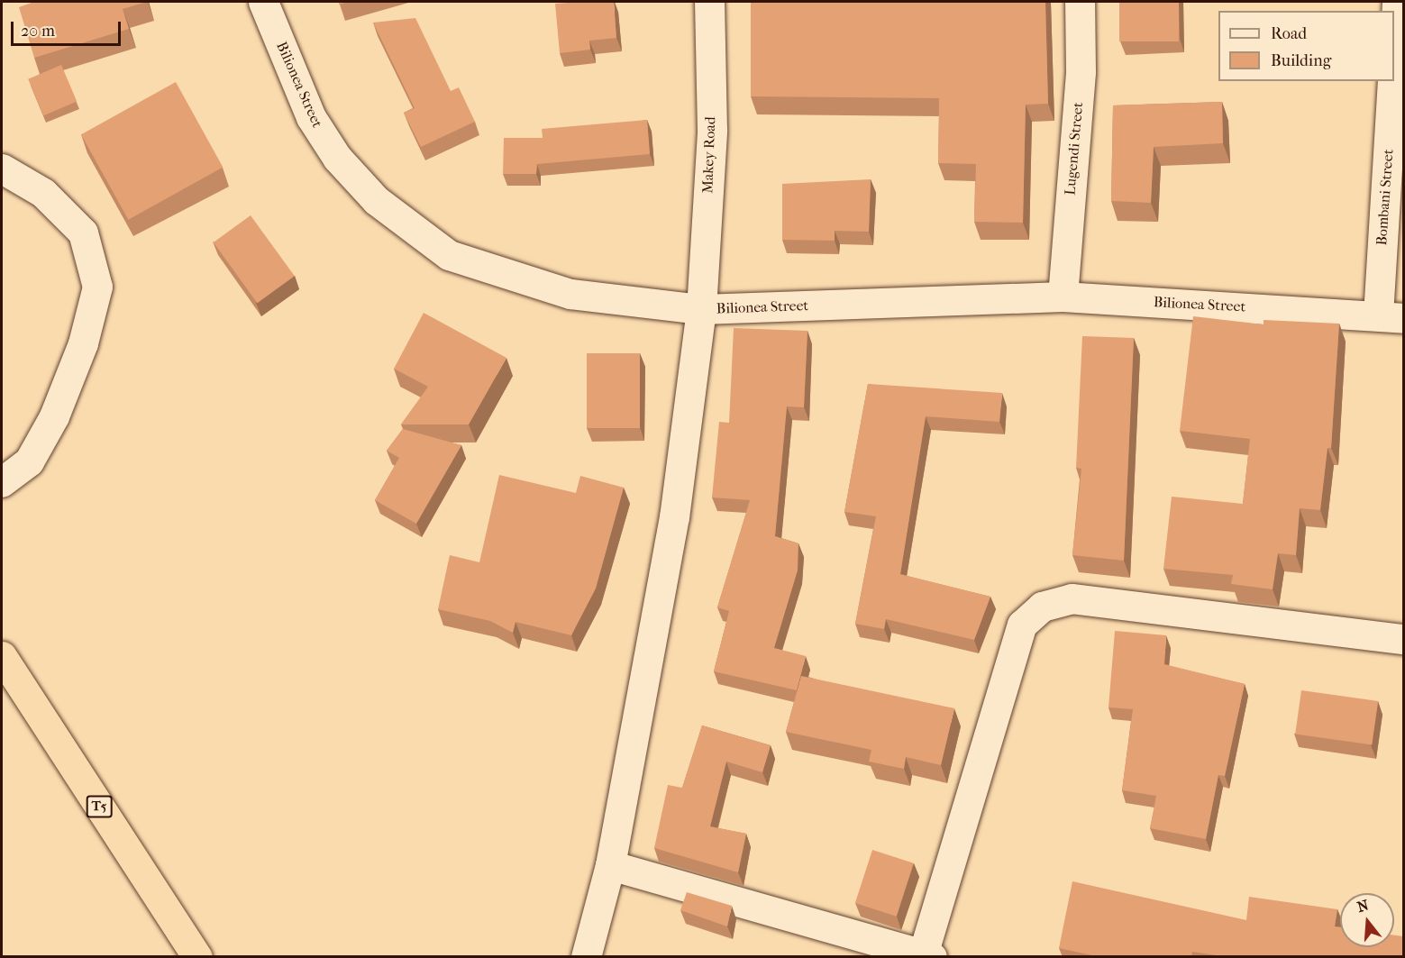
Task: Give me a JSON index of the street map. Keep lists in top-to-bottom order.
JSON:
{
  "streets": {
    "highway": ["T5"],
    "street": [
      "Bilionea Street",
      "Lugendi Street",
      "Makey Road",
      "Bombani Street"
    ]
  },
  "crossings": [
    ["Bilionea Street", "Lugendi Street"],
    ["Bilionea Street", "Makey Road"],
    ["Bilionea Street", "Bombani Street"]
  ],
  "legend": ["Road", "Building"],
  "scale_bar": "20 m",
  "north": "top"
}
